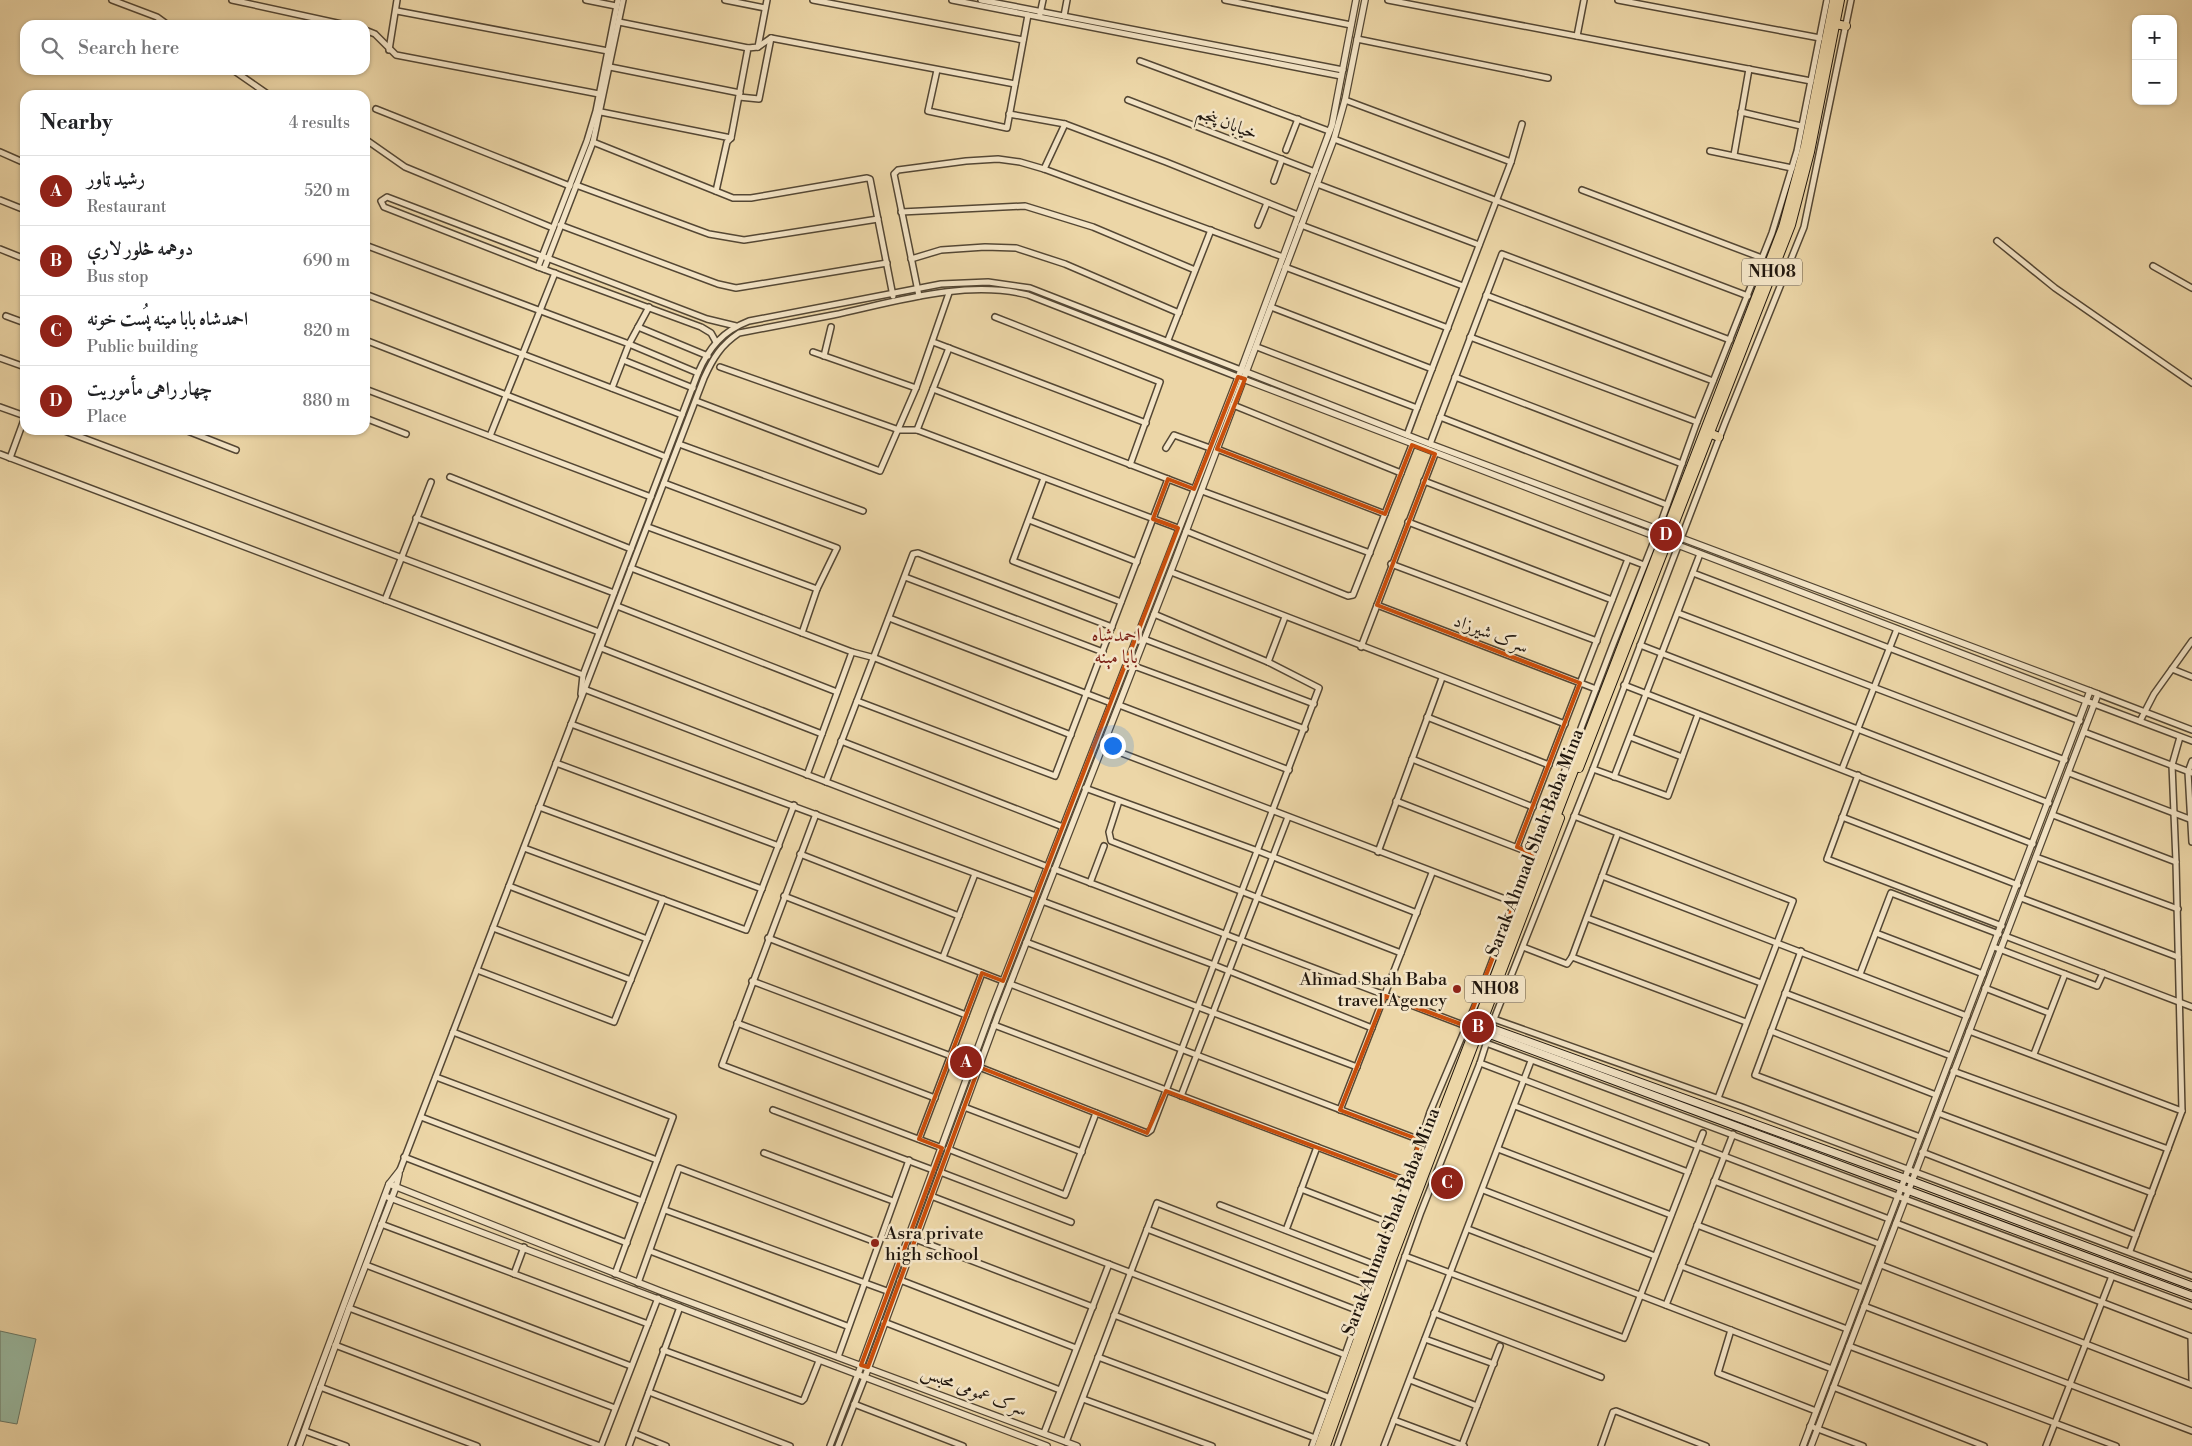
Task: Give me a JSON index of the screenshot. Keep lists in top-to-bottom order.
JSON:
{
  "streets": {
    "highway": ["NH08", "Sarak Ahmad Shah Baba Mina"],
    "street": ["خیابان پنجم", "سرک شیرزاد", "سرک عمومی محبس"]
  },
  "crossings": [
    ["NH08", "Sarak Ahmad Shah Baba Mina"]
  ],
  "districts": ["احمدشاه بابا مېنه"],
  "places": ["Ahmad Shah Baba travel Agency", "Asra private high school"],
  "page": {
    "map_buttons": ["+", "−"],
    "search": "Search here",
    "heading": ["Nearby", "4 results"],
    "list": [
      {
        "mark": "A",
        "name": "رشید ټاور",
        "note": "Restaurant",
        "value": "520 m"
      },
      {
        "mark": "B",
        "name": "دوهمه څلور لارې",
        "note": "Bus stop",
        "value": "690 m"
      },
      {
        "mark": "C",
        "name": "احمدشاه بابا مینه پُست خونه",
        "note": "Public building",
        "value": "820 m"
      },
      {
        "mark": "D",
        "name": "چهار راهی مأموریت",
        "note": "Place",
        "value": "880 m"
      }
    ],
    "pins": [
      "D",
      "B",
      "A",
      "C"
    ]
  }
}
